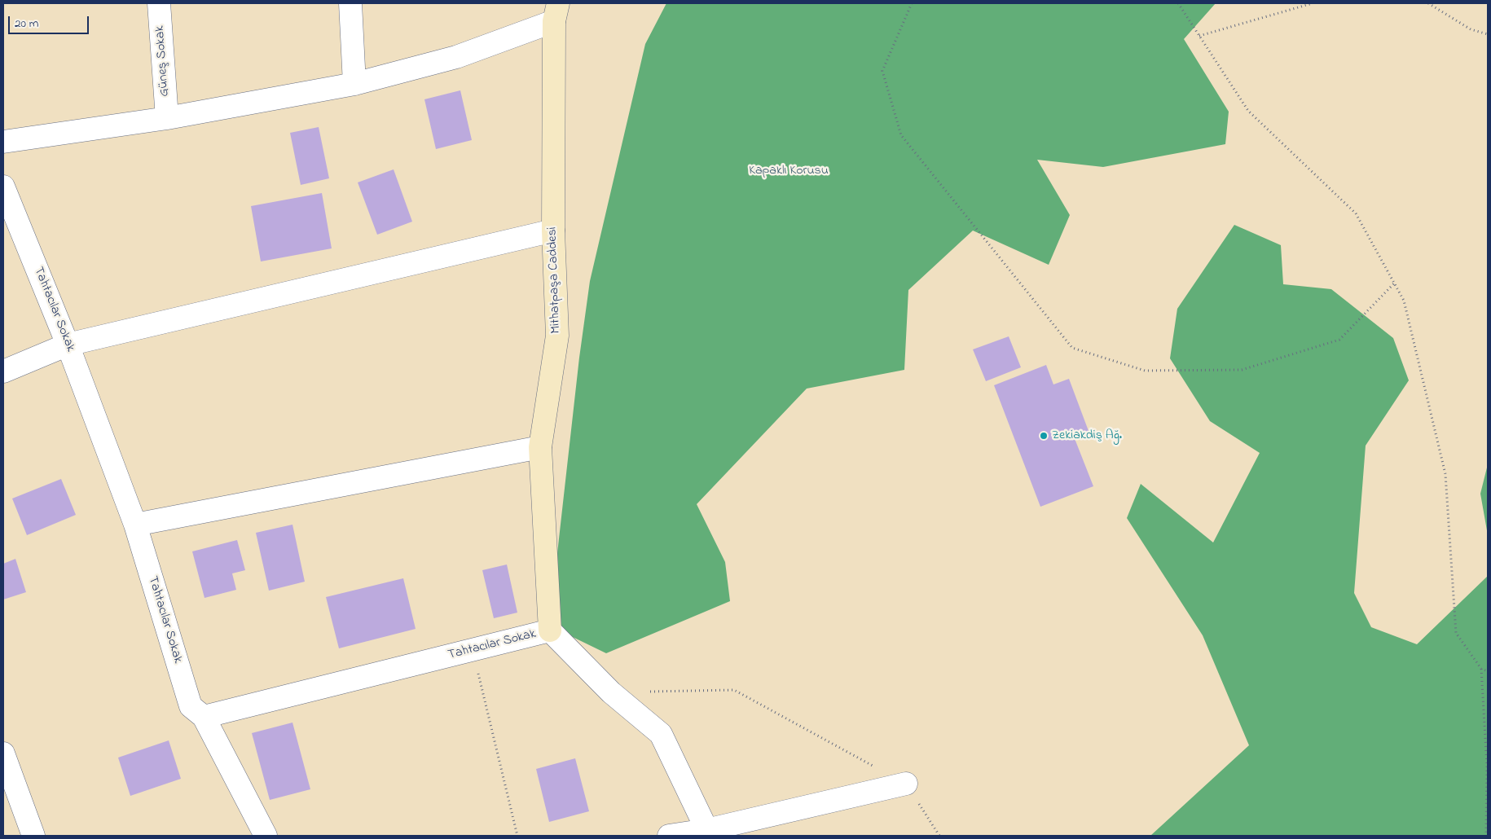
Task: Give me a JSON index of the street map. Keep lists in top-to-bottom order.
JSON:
{
  "streets": {
    "street": ["Güneş Sokak", "Mithatpaşa Caddesi", "Tahtacılar Sokak"]
  },
  "crossings": [
    ["Mithatpaşa Caddesi", "Tahtacılar Sokak"]
  ],
  "parks": ["Kapaklı Korusu"],
  "places": ["Zekiakdiş Ağ."],
  "scale_bar": "20 m"
}
